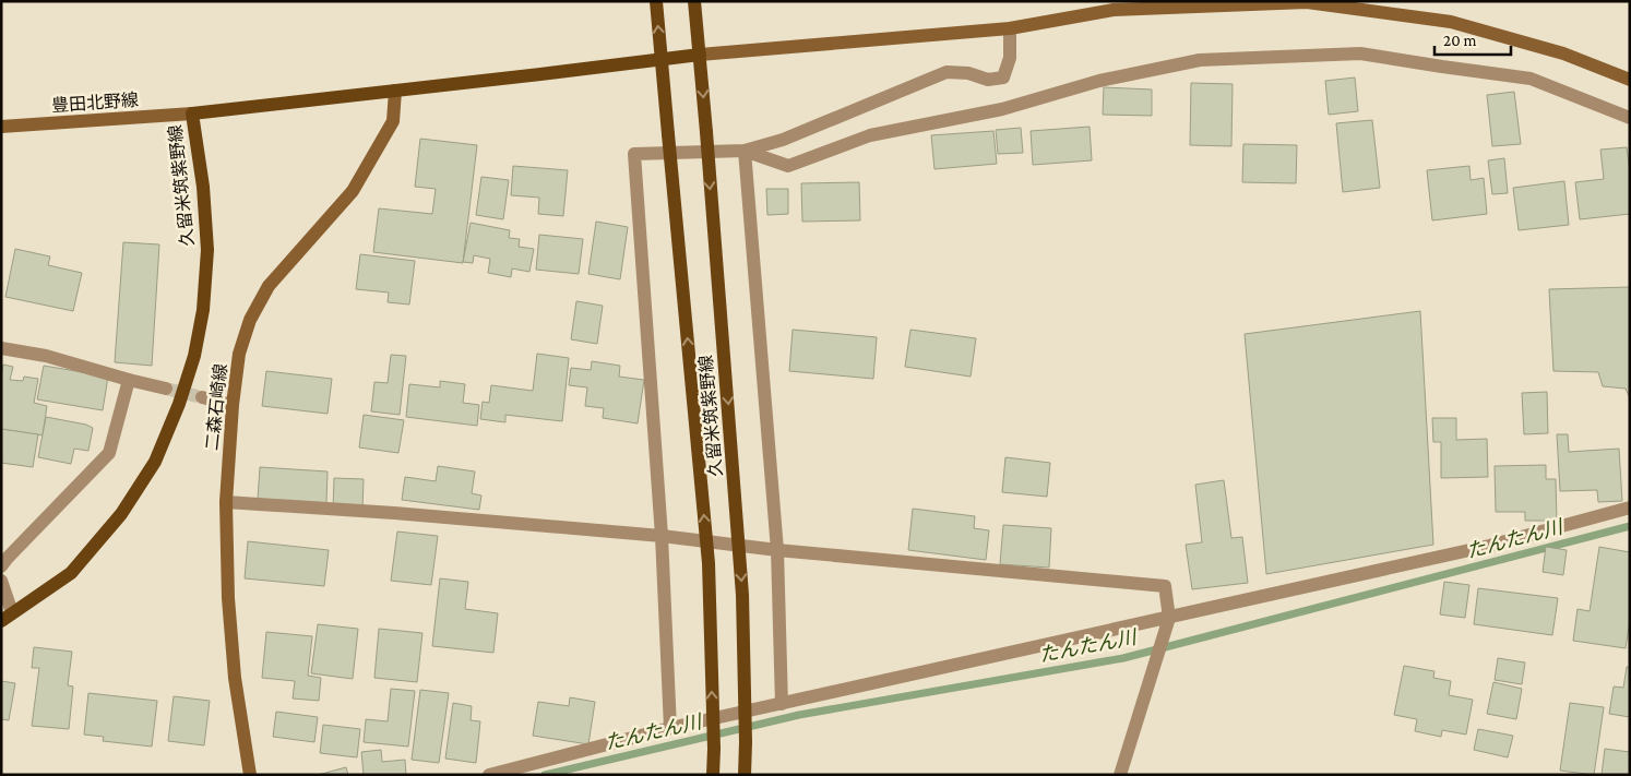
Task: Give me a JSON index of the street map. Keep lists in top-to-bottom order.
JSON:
{
  "streets": {
    "main road": ["久留米筑紫野線"],
    "street": ["豊田北野線", "二森石崎線"]
  },
  "crossings": [
    ["豊田北野線", "久留米筑紫野線"],
    ["久留米筑紫野線", "二森石崎線"]
  ],
  "water": ["たんたん川"],
  "scale_bar": "20 m"
}
